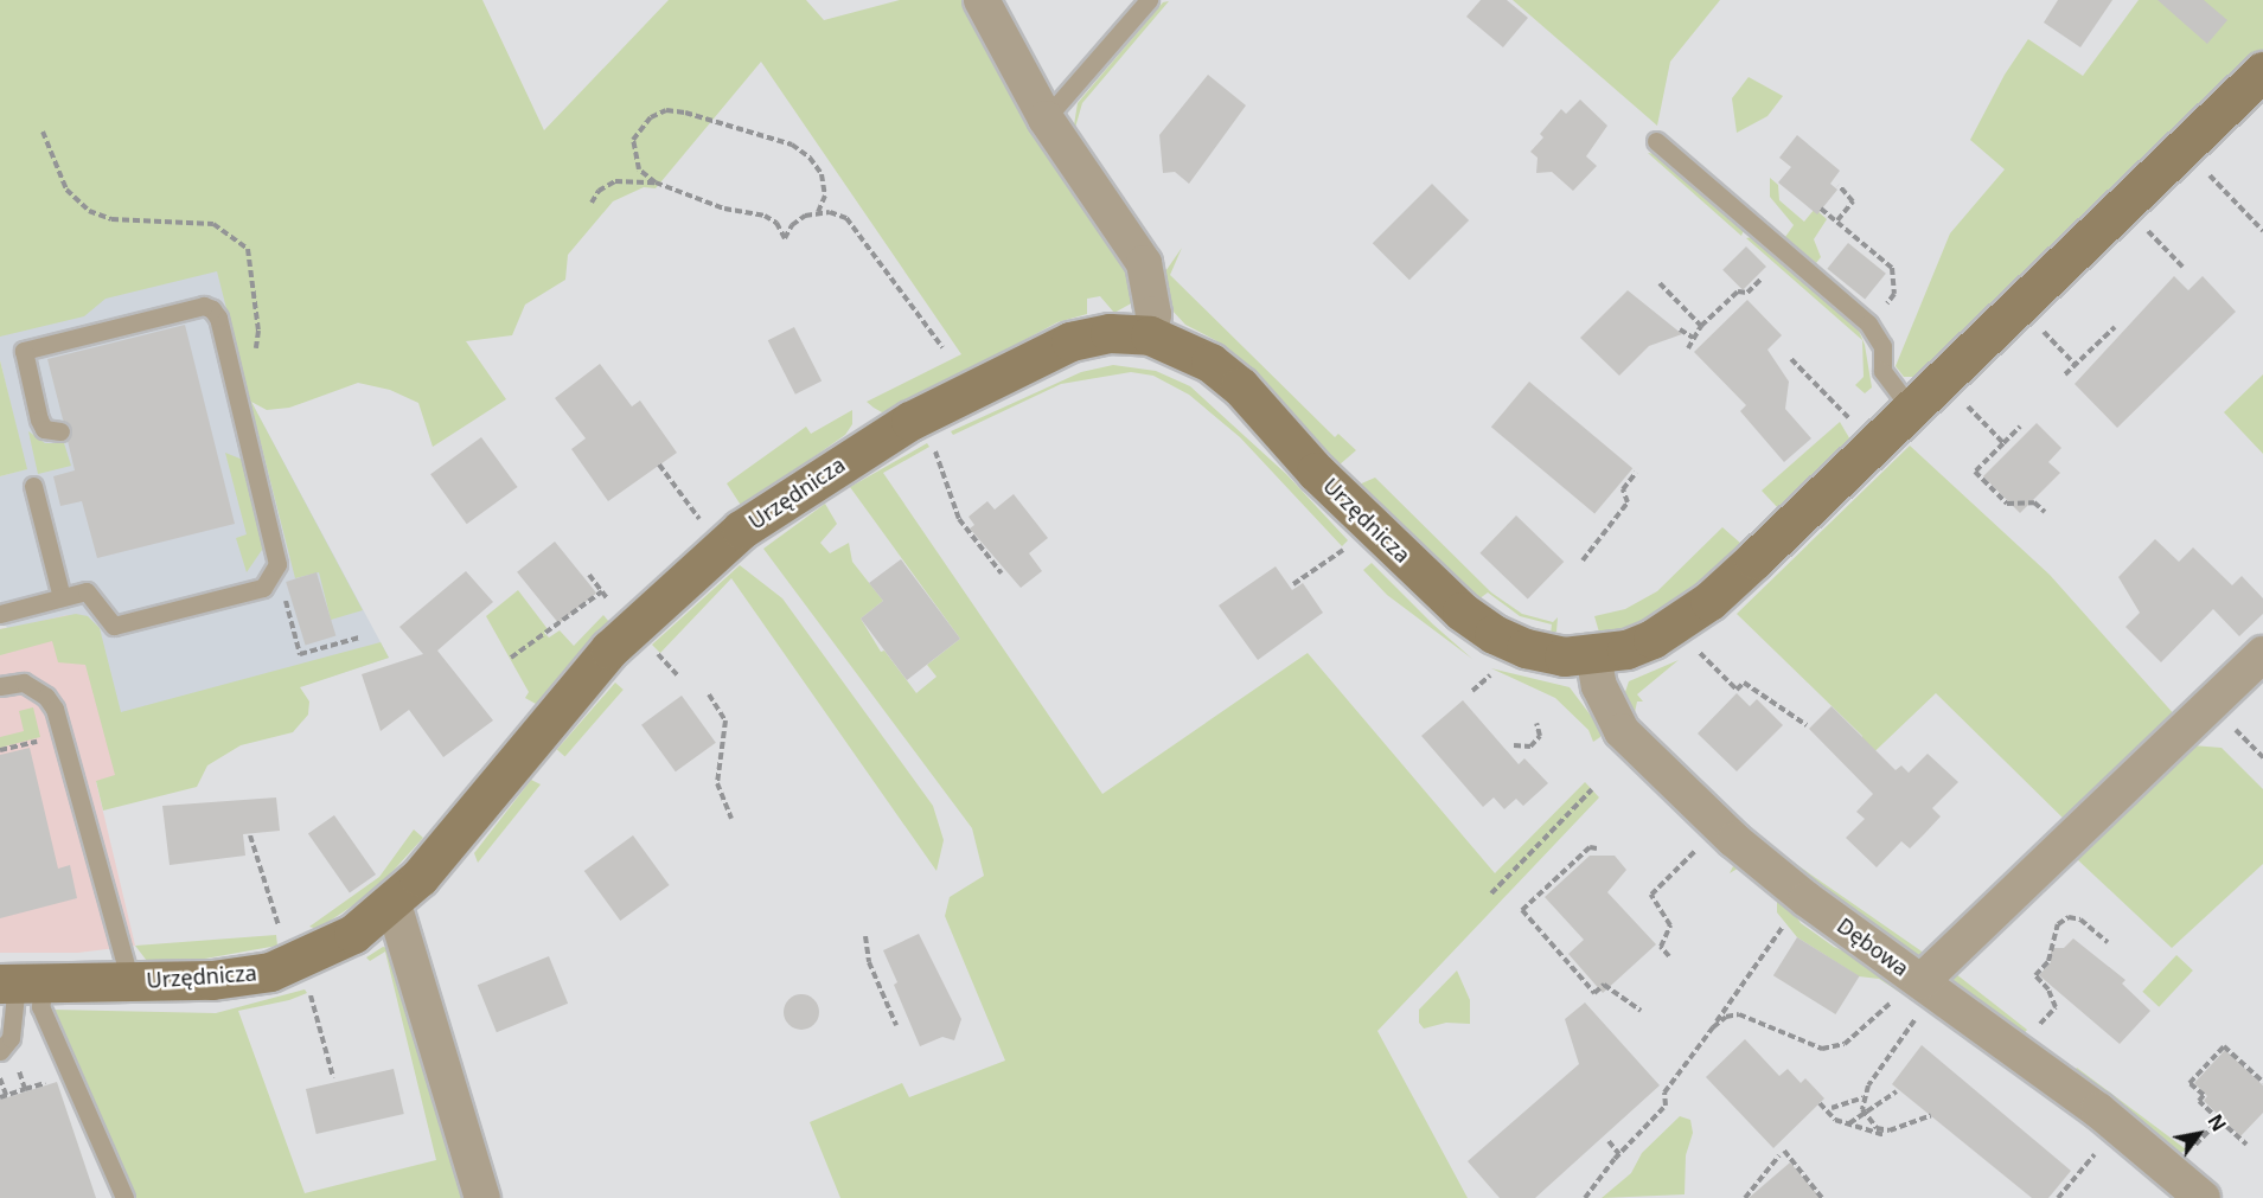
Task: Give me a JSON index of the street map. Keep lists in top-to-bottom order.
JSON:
{
  "streets": {
    "street": ["Urzędnicza", "Dębowa"]
  },
  "crossings": [
    ["Urzędnicza", "Dębowa"]
  ],
  "north": "top right"
}
